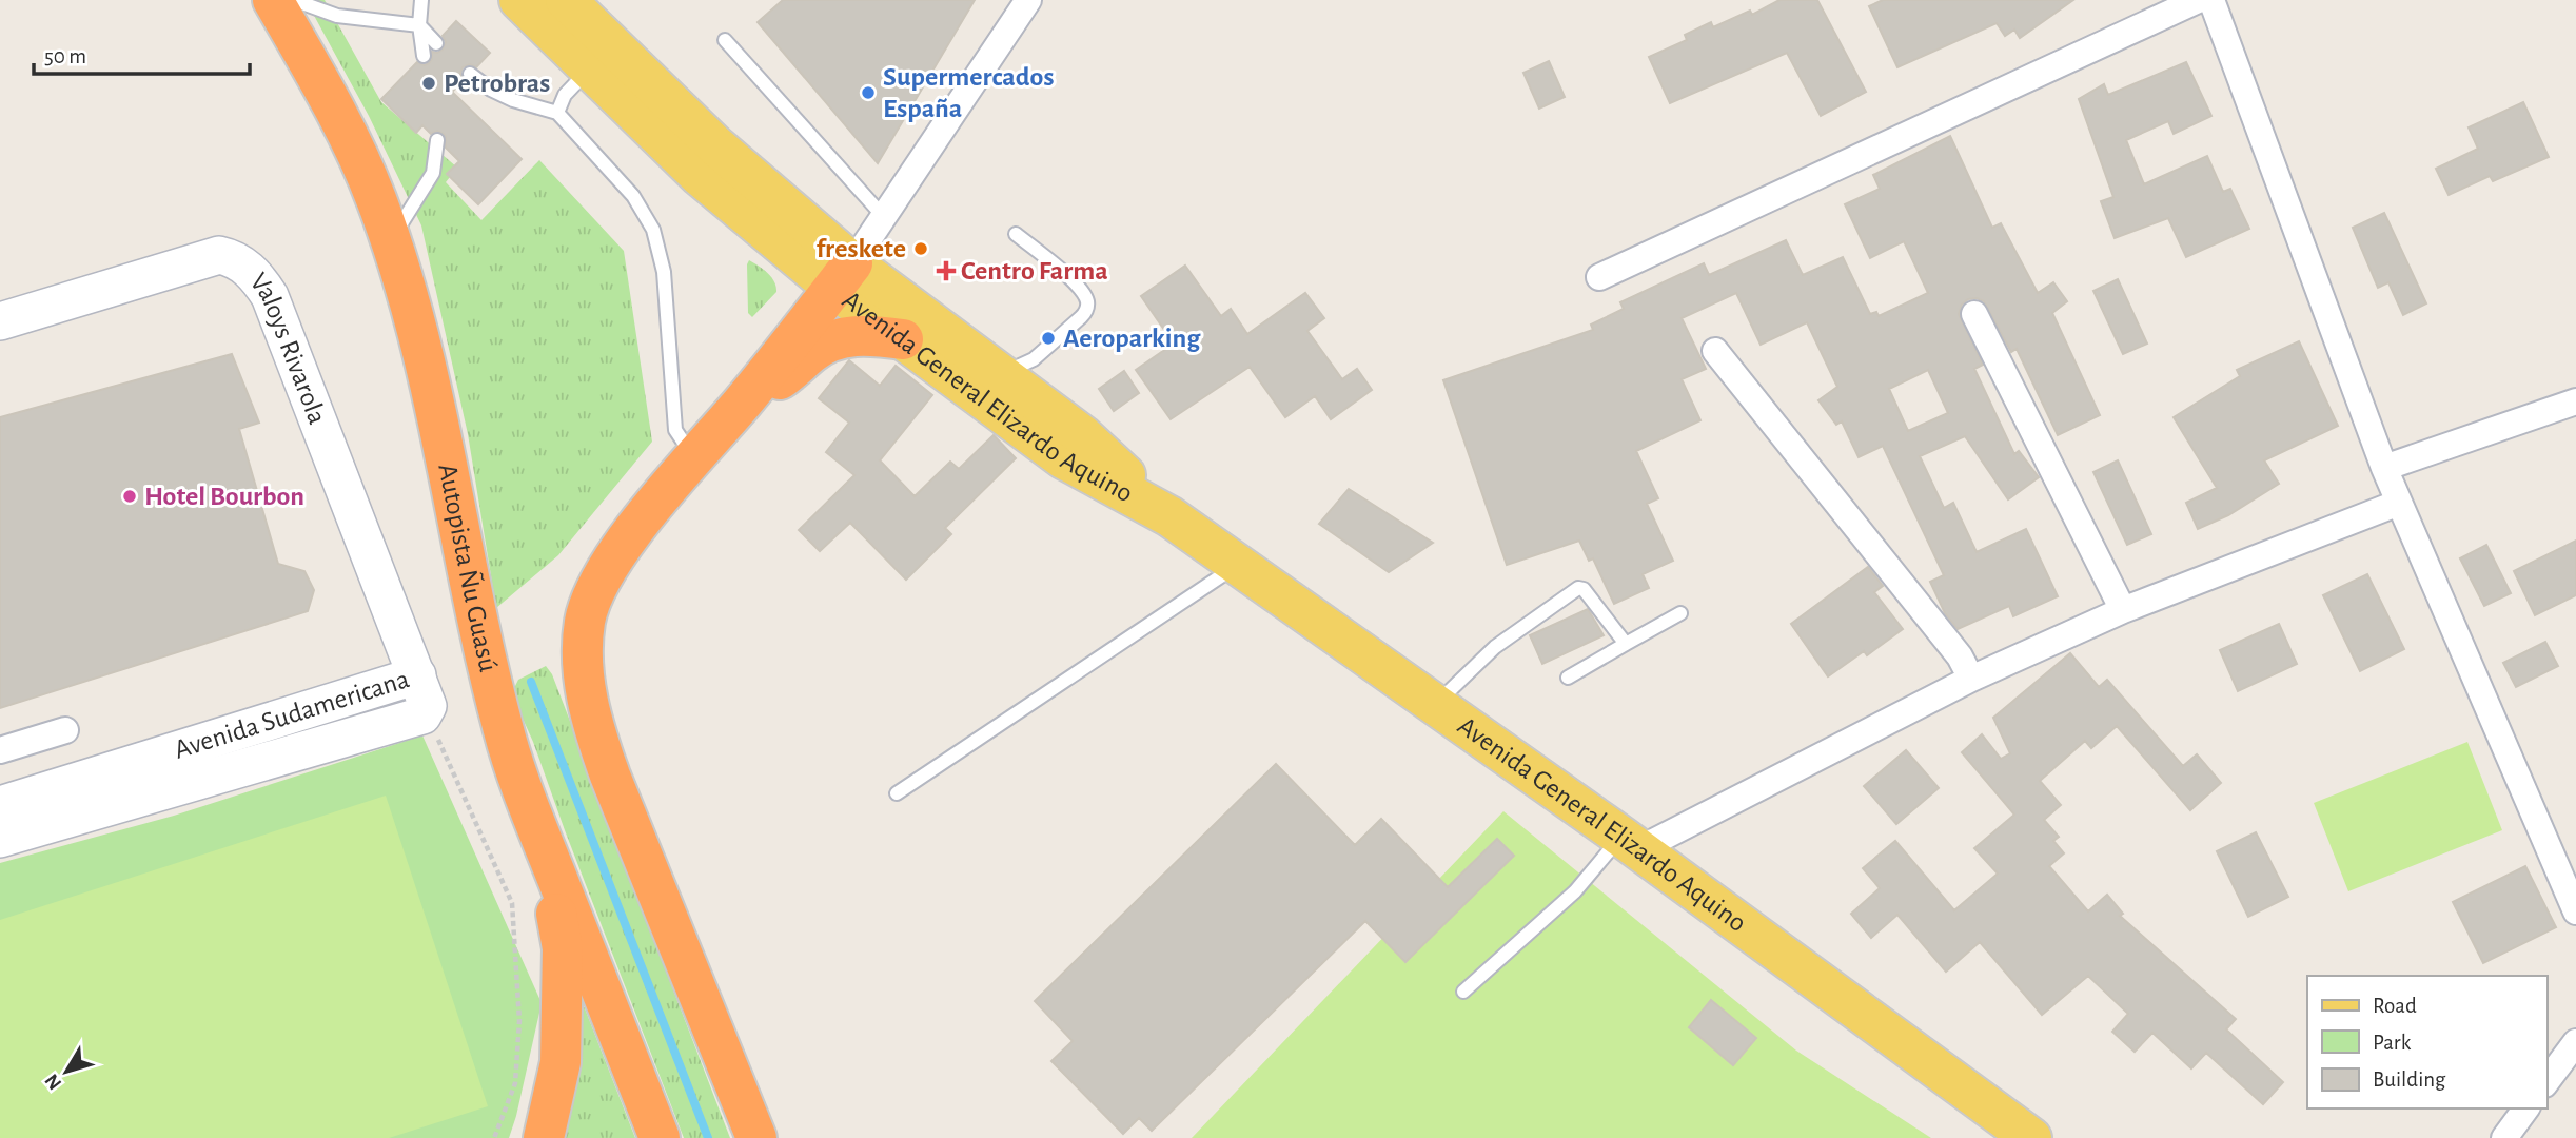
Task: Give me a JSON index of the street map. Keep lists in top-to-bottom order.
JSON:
{
  "streets": {
    "highway": ["Autopista Ñu Guasú"],
    "main road": ["Avenida General Elizardo Aquino"],
    "street": ["Valoys Rivarola", "Avenida Sudamericana"]
  },
  "crossings": [
    ["Valoys Rivarola", "Avenida Sudamericana"]
  ],
  "places": {
    "other": [
      "Petrobras",
      "Supermercados España",
      "freskete",
      "Aeroparking",
      "Hotel Bourbon"
    ],
    "health": ["Centro Farma"]
  },
  "legend": ["Road", "Park", "Building"],
  "scale_bar": "50 m",
  "north": "bottom left"
}
